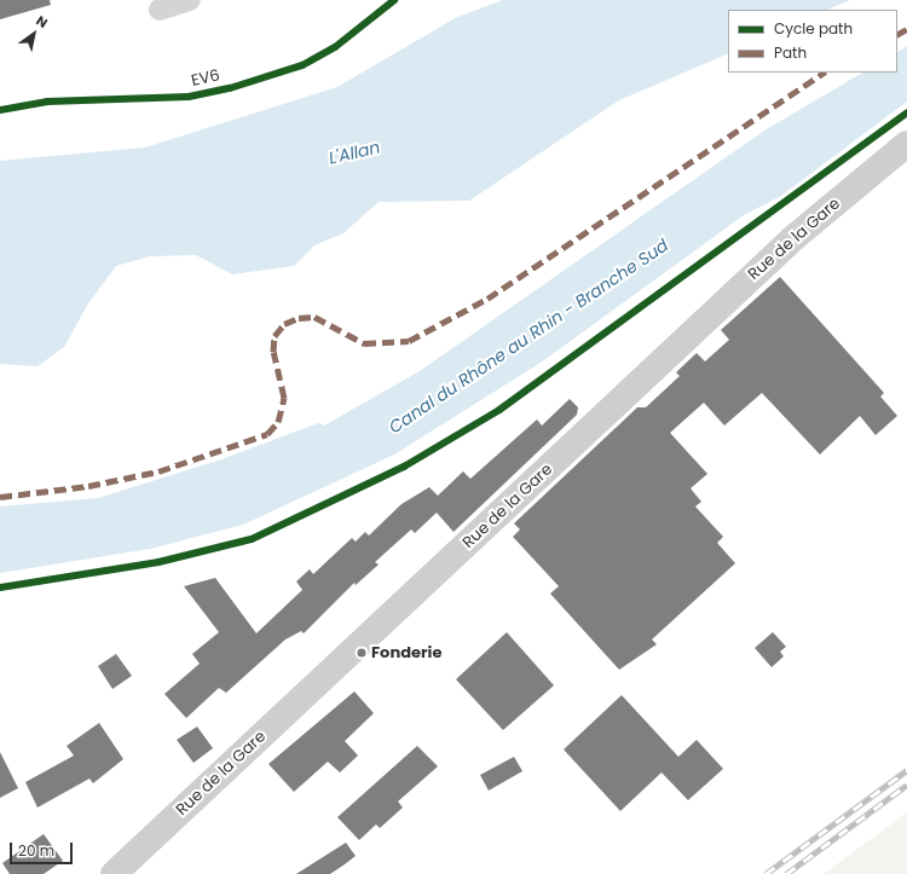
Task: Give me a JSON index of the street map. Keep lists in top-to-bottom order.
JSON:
{
  "streets": {
    "main road": ["Rue de la Gare"],
    "cycle path": ["EV6"]
  },
  "water": ["L'Allan", "Canal du Rhône au Rhin - Branche Sud"],
  "places": ["Fonderie"],
  "legend": ["Cycle path", "Path"],
  "scale_bar": "20 m",
  "north": "top right"
}
